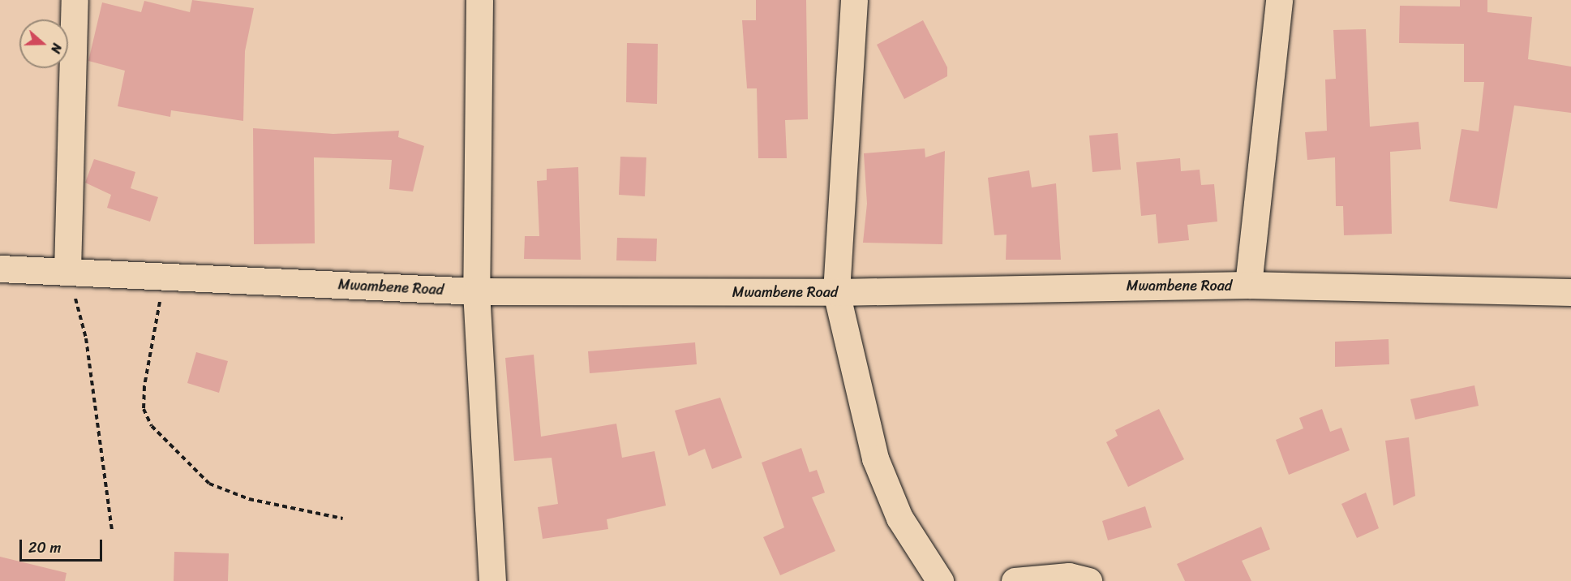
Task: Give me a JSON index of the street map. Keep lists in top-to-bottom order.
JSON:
{
  "streets": {
    "street": ["Mwambene Road"]
  },
  "scale_bar": "20 m",
  "north": "right"
}
